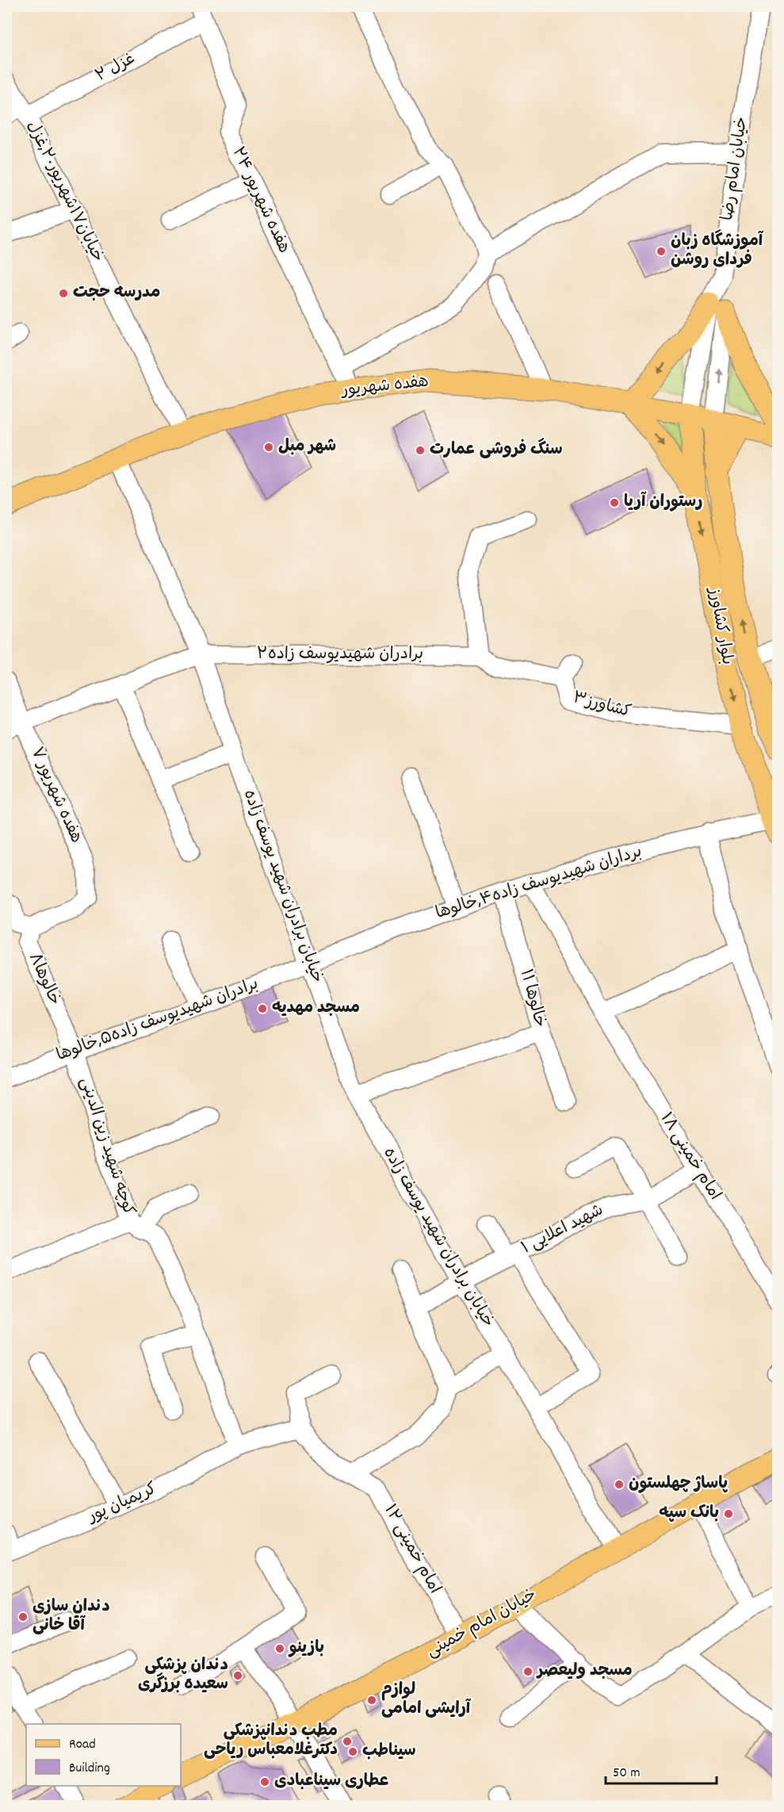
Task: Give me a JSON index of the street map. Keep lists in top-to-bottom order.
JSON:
{
  "streets": {
    "main road": ["هفده شهریور", "بلوار کشاورز", "خیابان امام خمینی"],
    "street": [
      "غزل ۲",
      "خیابان امام رضا",
      "خیابان۱۷شهریور۲۰,غزل",
      "هفده شهریور ۲۴",
      "برادران شهیدیوسف زاده۲",
      "کشاورز۳",
      "هفده شهریور ۷",
      "برداران شهیدیوسف زاده۴,خالوها",
      "خیابان برادران شهید یوسف زاده",
      "خالوها۸",
      "خالوها ۱۱",
      "برادران شهیدیوسف زاده۵,خالوها",
      "کوچه شهید زین الدینی",
      "امام خمینی ۱۸",
      "شهید اعلایی ۱",
      "کریمیان پور",
      "امام خمینی ۱۲"
    ]
  },
  "crossings": [
    ["غزل ۲", "خیابان۱۷شهریور۲۰,غزل"],
    ["غزل ۲", "هفده شهریور ۲۴"],
    ["خیابان امام رضا", "هفده شهریور"],
    ["خیابان امام رضا", "بلوار کشاورز"],
    ["خیابان۱۷شهریور۲۰,غزل", "هفده شهریور"],
    ["هفده شهریور ۲۴", "هفده شهریور"],
    ["هفده شهریور", "بلوار کشاورز"],
    ["هفده شهریور", "خیابان برادران شهید یوسف زاده"],
    ["بلوار کشاورز", "کشاورز۳"],
    ["بلوار کشاورز", "برداران شهیدیوسف زاده۴,خالوها"],
    ["برادران شهیدیوسف زاده۲", "کشاورز۳"],
    ["برادران شهیدیوسف زاده۲", "خیابان برادران شهید یوسف زاده"],
    ["هفده شهریور ۷", "خالوها۸"],
    ["برداران شهیدیوسف زاده۴,خالوها", "خیابان برادران شهید یوسف زاده"],
    ["برداران شهیدیوسف زاده۴,خالوها", "خالوها ۱۱"],
    ["برداران شهیدیوسف زاده۴,خالوها", "برادران شهیدیوسف زاده۵,خالوها"],
    ["برداران شهیدیوسف زاده۴,خالوها", "امام خمینی ۱۸"],
    ["خیابان برادران شهید یوسف زاده", "برادران شهیدیوسف زاده۵,خالوها"],
    ["خیابان برادران شهید یوسف زاده", "شهید اعلایی ۱"],
    ["خیابان برادران شهید یوسف زاده", "خیابان امام خمینی"],
    ["خالوها۸", "برادران شهیدیوسف زاده۵,خالوها"],
    ["خالوها۸", "کوچه شهید زین الدینی"],
    ["برادران شهیدیوسف زاده۵,خالوها", "کوچه شهید زین الدینی"],
    ["کوچه شهید زین الدینی", "کریمیان پور"],
    ["امام خمینی ۱۸", "شهید اعلایی ۱"],
    ["کریمیان پور", "امام خمینی ۱۲"],
    ["امام خمینی ۱۲", "خیابان امام خمینی"]
  ],
  "places": [
    "آموزشگاه زبان فردای روشن",
    "مدرسه حجت",
    "شهر مبل",
    "سنگ فروشی عمارت",
    "رستوران آریا",
    "مسجد مهدیه",
    "پاساژ چهلستون",
    "بانک سپه",
    "دندان سازی آقا خانی",
    "بازینو",
    "مسجد ولیعصر",
    "دندان پزشکی سعیده برزگری",
    "لوازم آرایشی امامی",
    "مطب دندانپزشکی دکترغلامعباس ریاحی",
    "سیناطب",
    "عطاری سیناعبادی"
  ],
  "legend": ["Road", "Building"],
  "scale_bar": "50 m"
}
